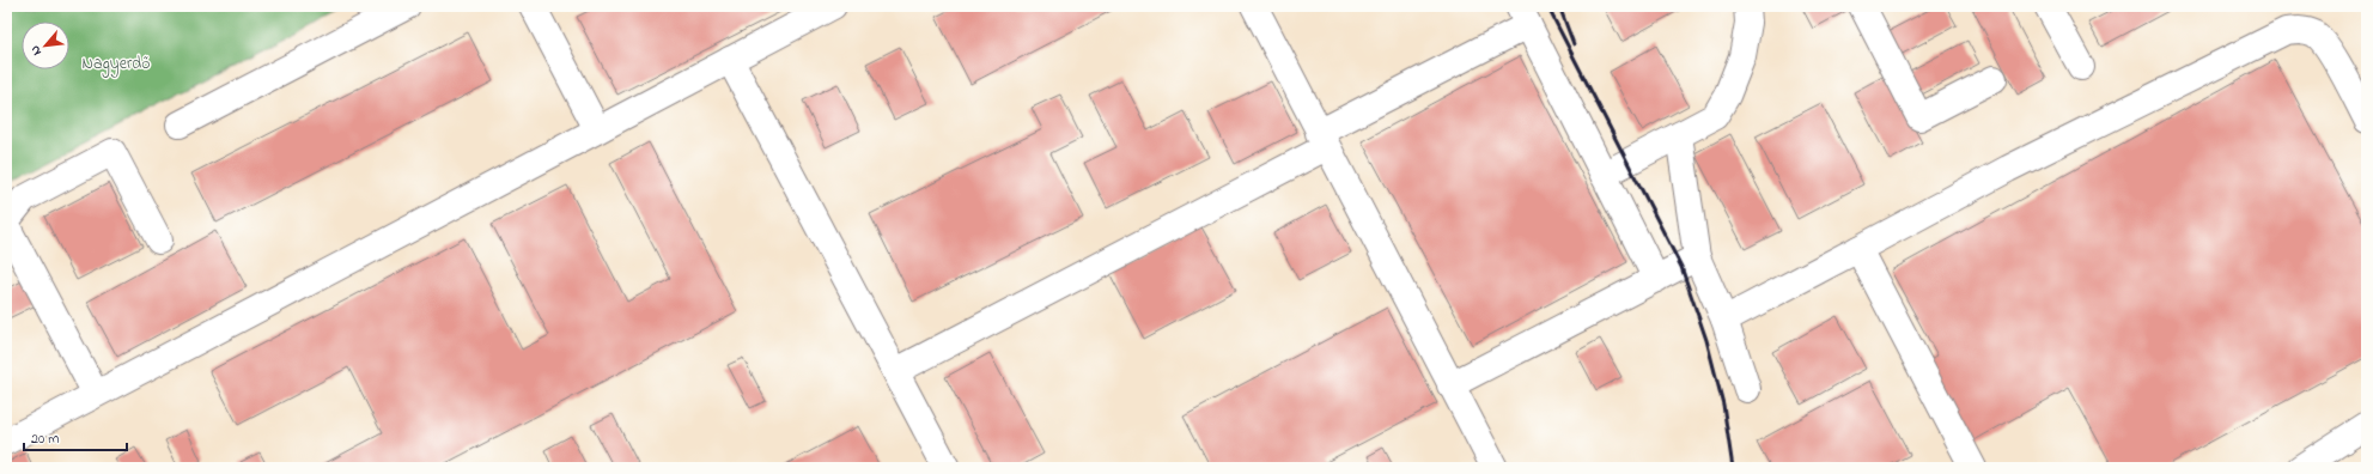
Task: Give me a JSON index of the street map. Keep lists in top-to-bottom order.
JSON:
{
  "parks": ["Nagyerdő"],
  "scale_bar": "20 m",
  "north": "bottom left"
}
